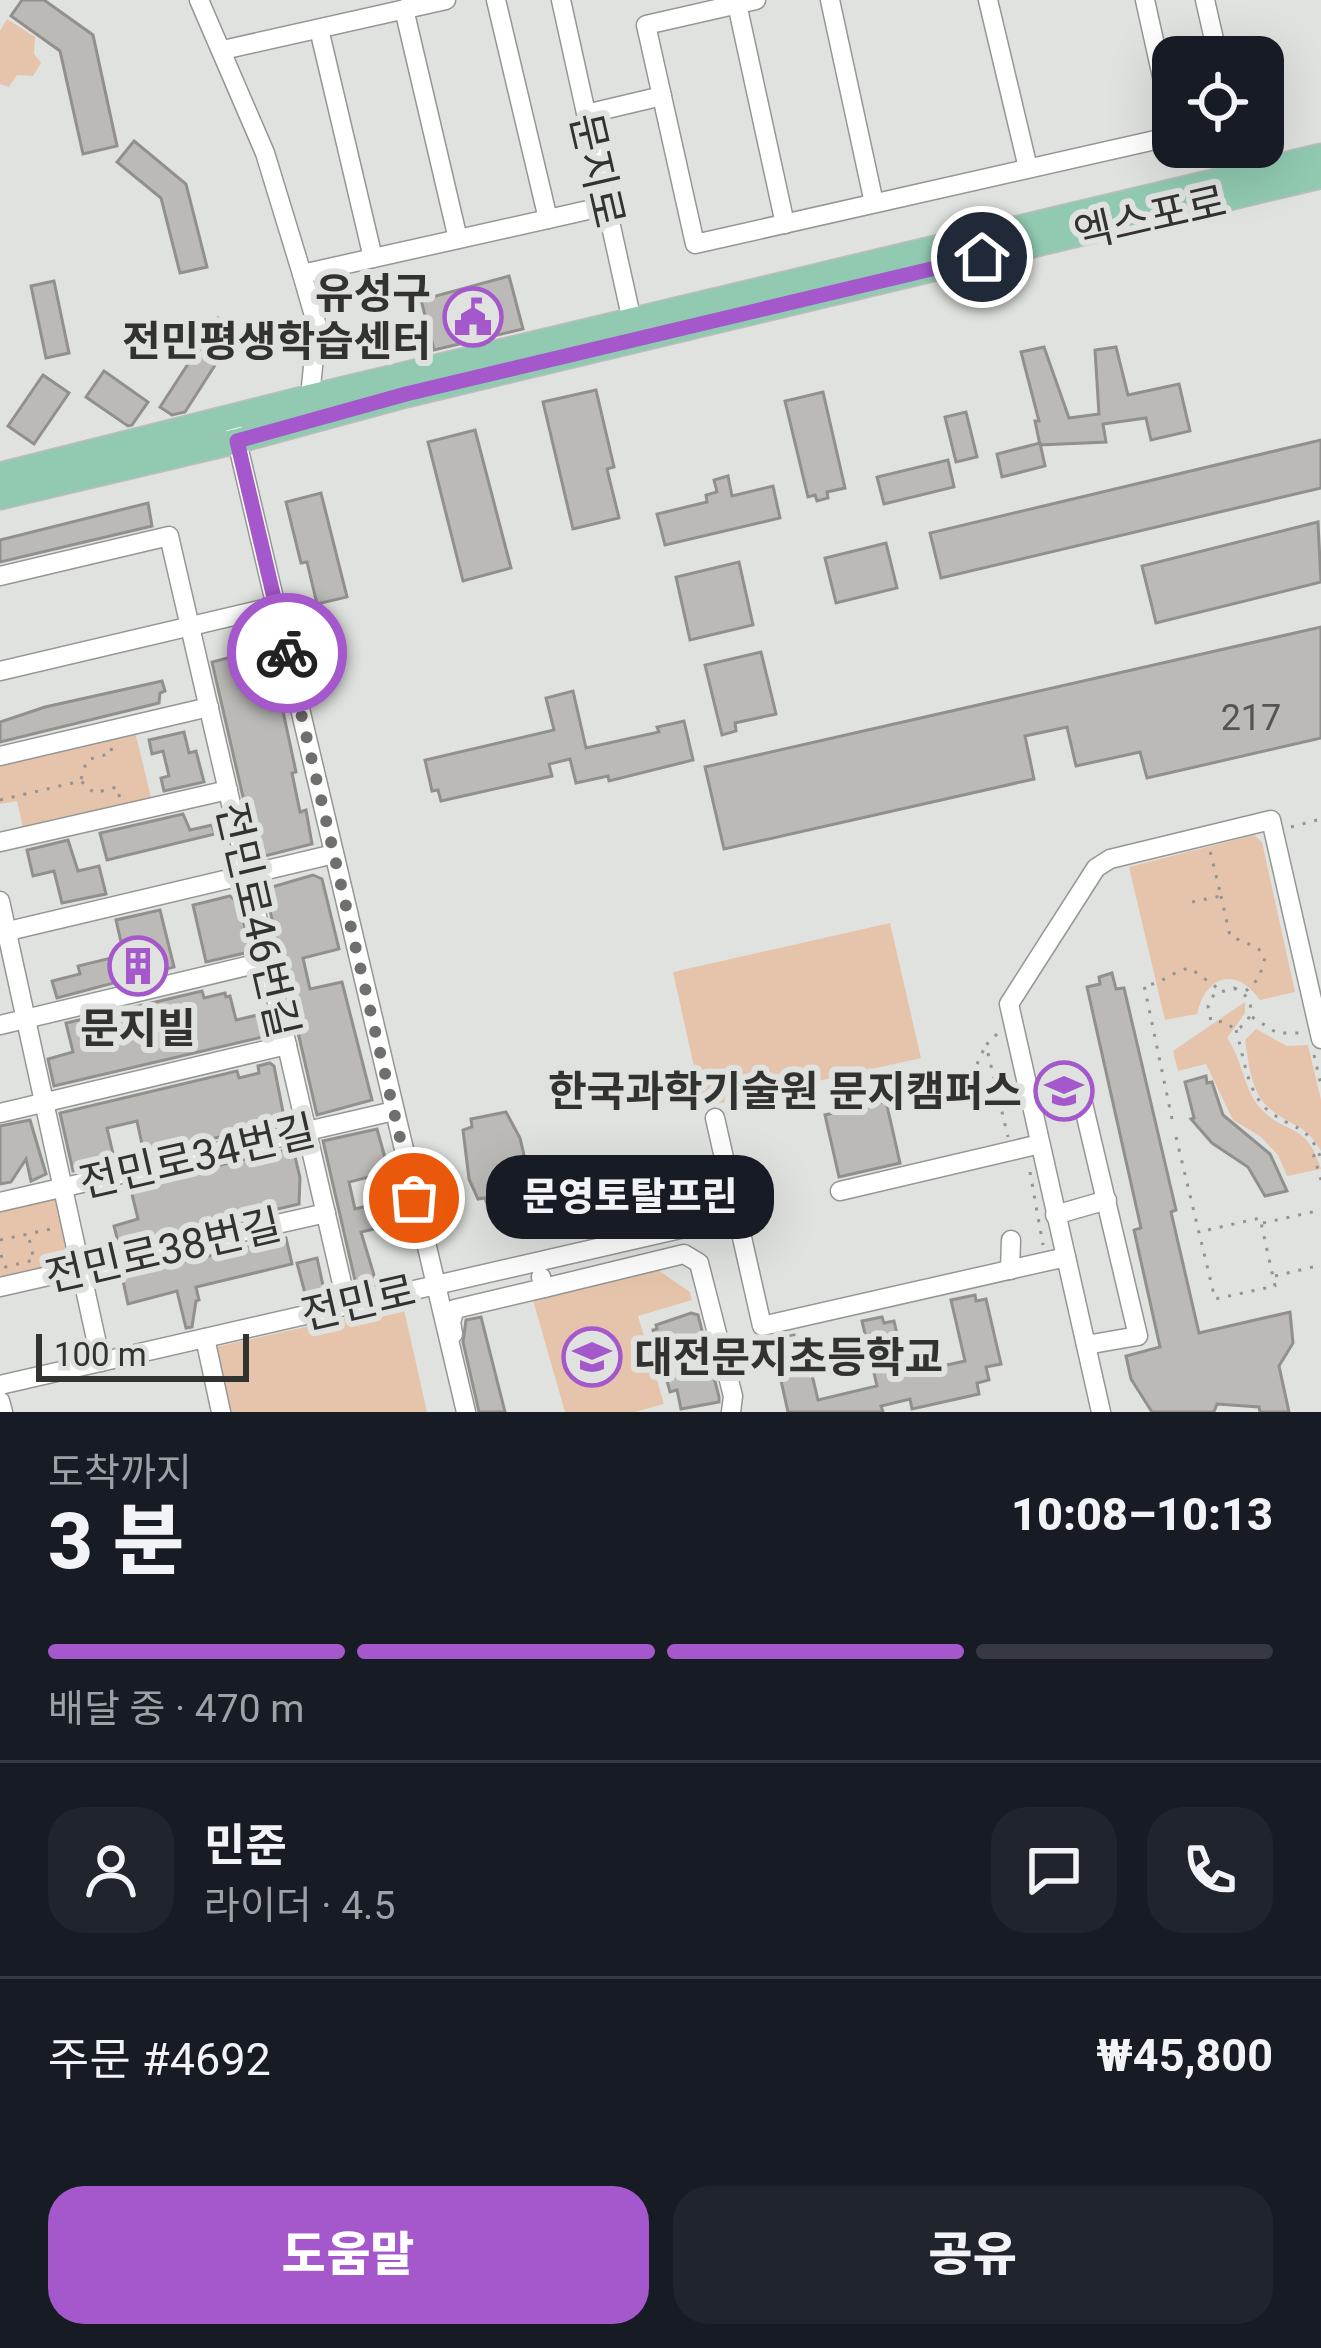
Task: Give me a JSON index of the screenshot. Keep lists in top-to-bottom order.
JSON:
{
  "streets": {
    "main road": ["엑스포로"],
    "street": [
      "문지로",
      "전민로46번길",
      "전민로34번길",
      "전민로38번길",
      "전민로"
    ]
  },
  "crossings": [
    ["문지로", "엑스포로"],
    ["엑스포로", "전민로"],
    ["전민로46번길", "전민로34번길"],
    ["전민로46번길", "전민로38번길"],
    ["전민로46번길", "전민로"],
    ["전민로34번길", "전민로"]
  ],
  "places": {
    "public building": ["유성구 전민평생학습센터"],
    "building": ["문지빌"],
    "school or university": ["한국과학기술원 문지캠퍼스", "대전문지초등학교"],
    "other": ["문영토탈프린"]
  },
  "house_numbers": ["217"],
  "scale_bar": "100 m",
  "page": {
    "bubble": "문영토탈프린",
    "scale": "100 m",
    "heading": ["3 분", "도착까지", "10:08–10:13"],
    "panel": [
      "민준",
      "라이더 · 4.5",
      "주문 #4692",
      "₩45,800"
    ],
    "bar": "배달 중 · 470 m",
    "buttons": ["도움말", "공유"]
  }
}
